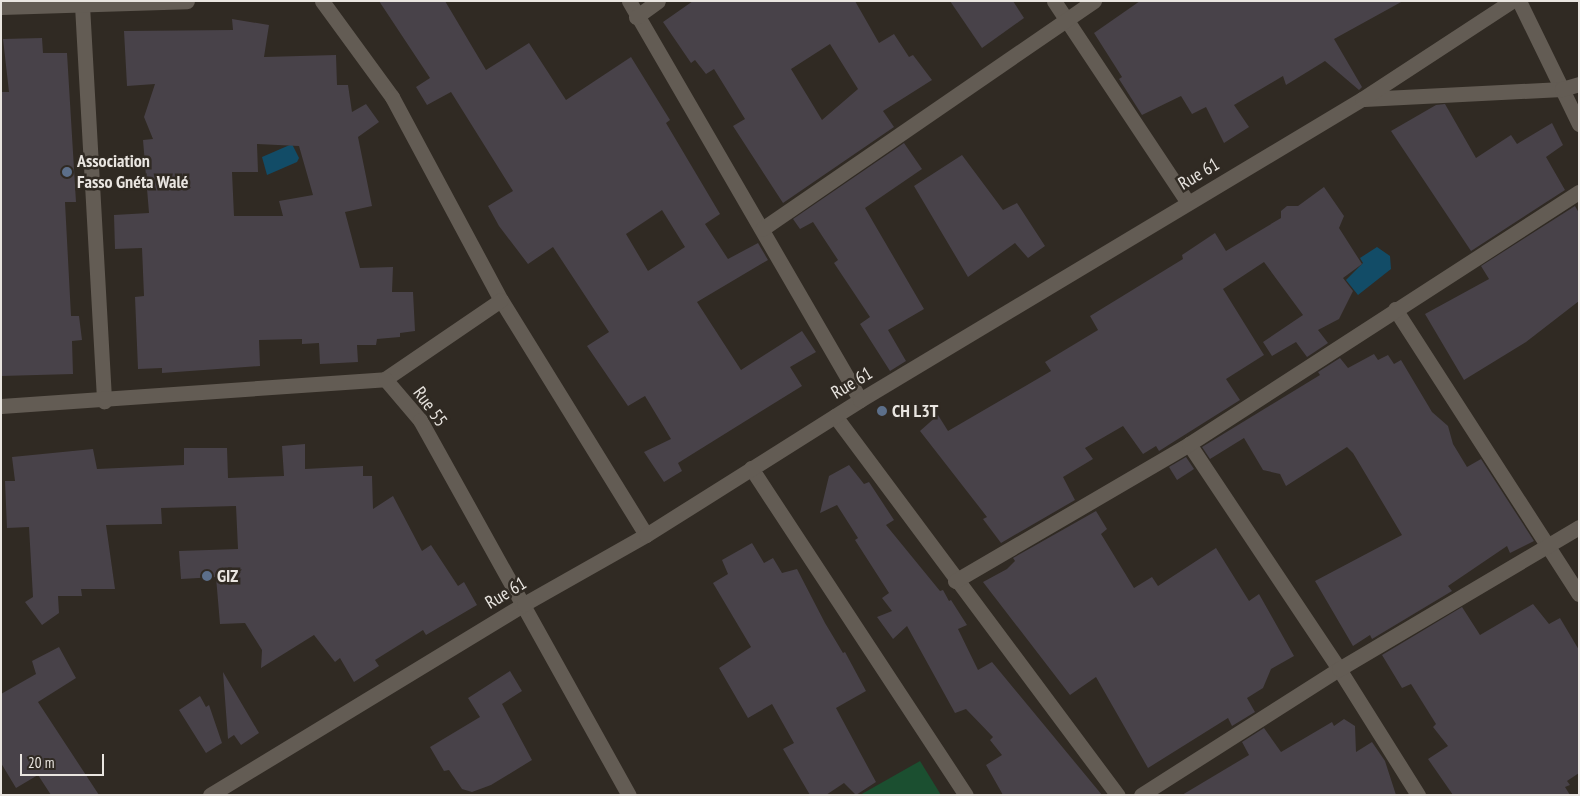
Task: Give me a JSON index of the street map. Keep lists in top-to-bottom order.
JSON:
{
  "streets": {
    "street": ["Rue 61", "Rue 55"]
  },
  "crossings": [
    ["Rue 61", "Rue 55"]
  ],
  "places": ["Association Fasso Gnéta Walé", "CH L3T", "GIZ"],
  "scale_bar": "20 m"
}
